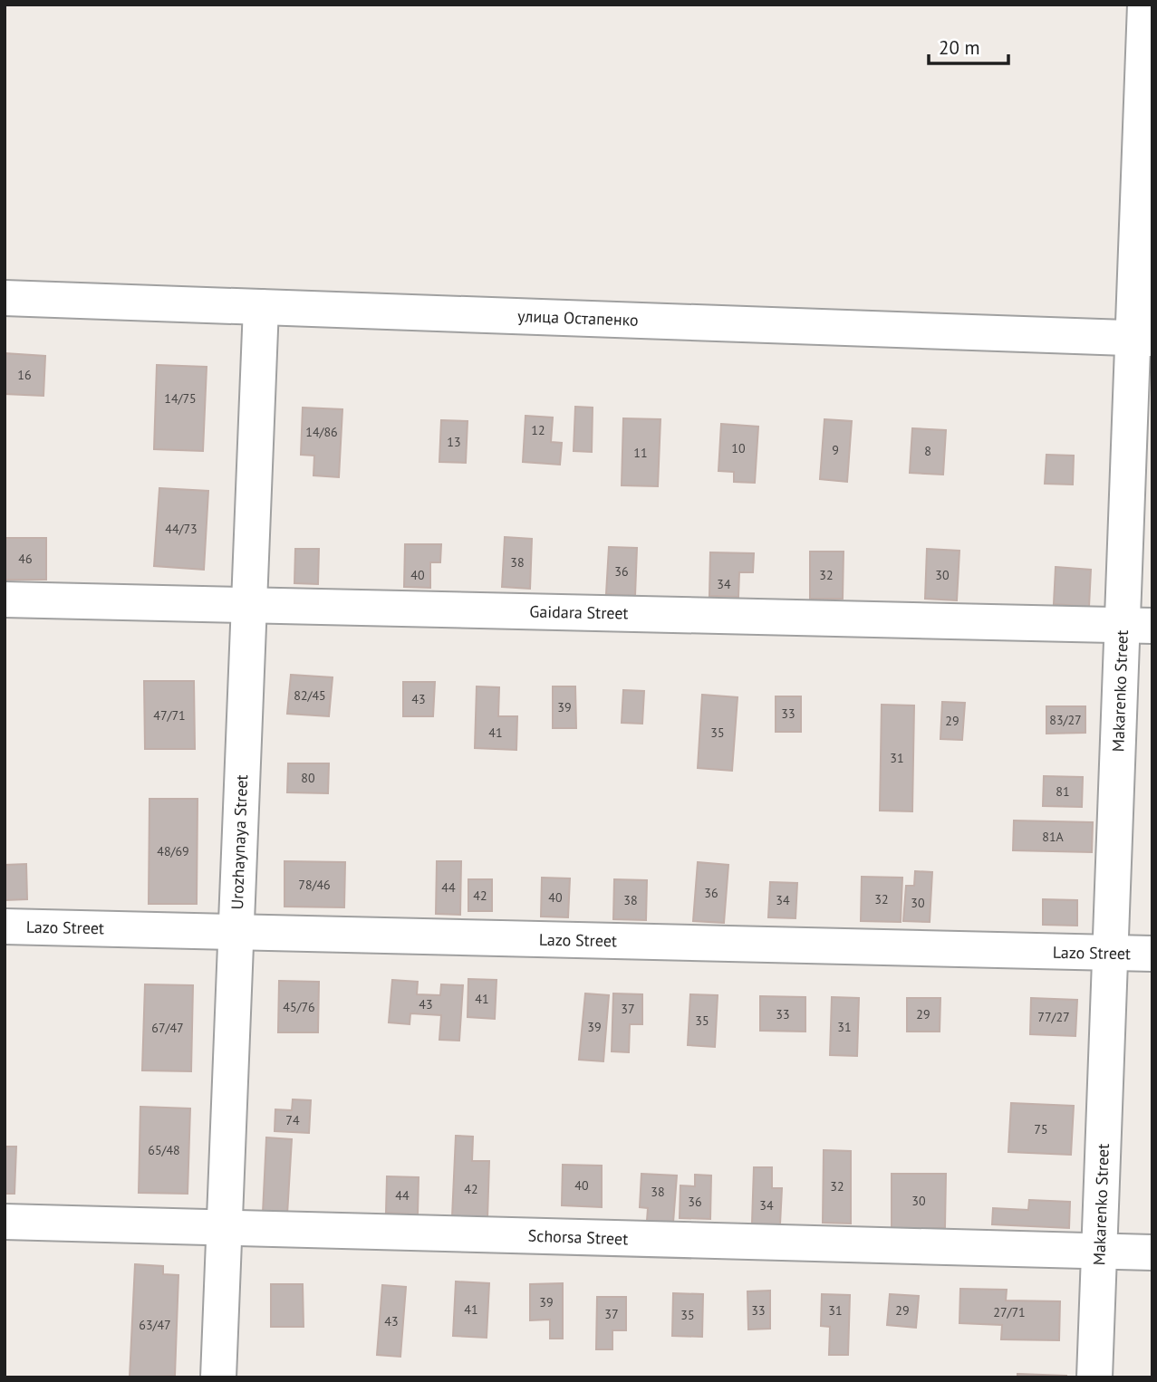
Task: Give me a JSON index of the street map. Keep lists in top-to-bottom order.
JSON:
{
  "streets": {
    "street": [
      "улица Остапенко",
      "Gaidara Street",
      "Makarenko Street",
      "Urozhaynaya Street",
      "Lazo Street",
      "Schorsa Street"
    ]
  },
  "crossings": [
    ["улица Остапенко", "Makarenko Street"],
    ["улица Остапенко", "Urozhaynaya Street"],
    ["Gaidara Street", "Makarenko Street"],
    ["Gaidara Street", "Urozhaynaya Street"],
    ["Makarenko Street", "Lazo Street"],
    ["Makarenko Street", "Schorsa Street"],
    ["Urozhaynaya Street", "Lazo Street"],
    ["Urozhaynaya Street", "Schorsa Street"]
  ],
  "house_numbers": [
    "16",
    "14/75",
    "12",
    "14/86",
    "13",
    "10",
    "9",
    "8",
    "11",
    "44/73",
    "46",
    "38",
    "36",
    "40",
    "32",
    "30",
    "34",
    "82/45",
    "43",
    "39",
    "33",
    "47/71",
    "83/27",
    "29",
    "41",
    "35",
    "31",
    "80",
    "81",
    "81А",
    "48/69",
    "78/46",
    "44",
    "36",
    "42",
    "40",
    "32",
    "38",
    "34",
    "30",
    "41",
    "43",
    "45/76",
    "37",
    "33",
    "29",
    "77/27",
    "35",
    "39",
    "31",
    "67/47",
    "74",
    "75",
    "65/48",
    "40",
    "32",
    "42",
    "38",
    "44",
    "30",
    "36",
    "34",
    "39",
    "41",
    "33",
    "31",
    "29",
    "27/71",
    "37",
    "35",
    "43",
    "63/47"
  ],
  "scale_bar": "20 m"
}
